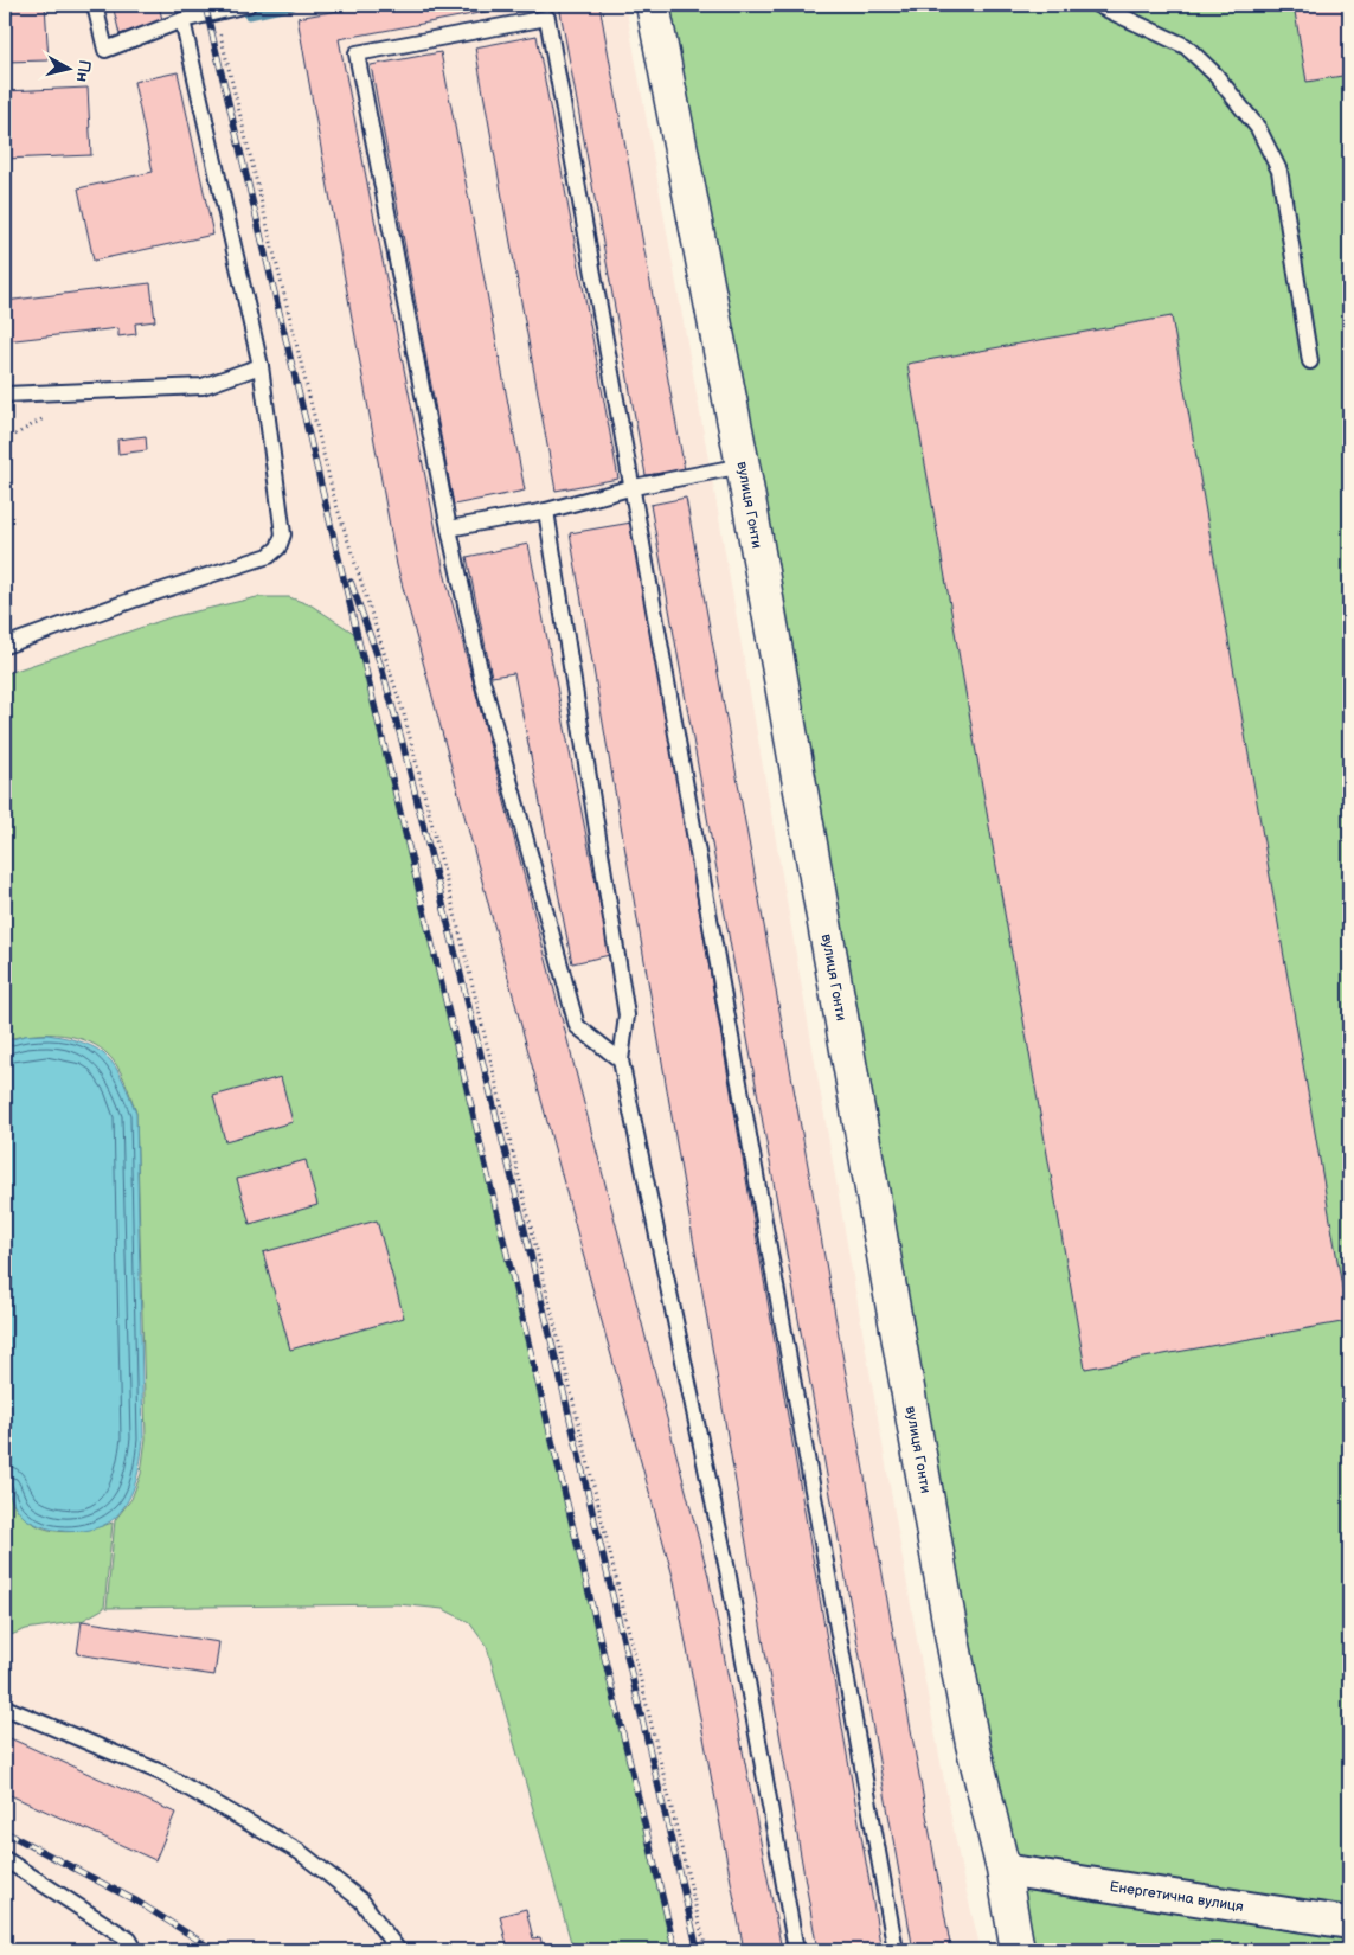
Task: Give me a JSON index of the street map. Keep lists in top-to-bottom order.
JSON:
{
  "streets": {
    "street": ["вулиця Гонти", "Енергетична вулиця"]
  },
  "crossings": [
    ["вулиця Гонти", "Енергетична вулиця"]
  ],
  "north": "right"
}
